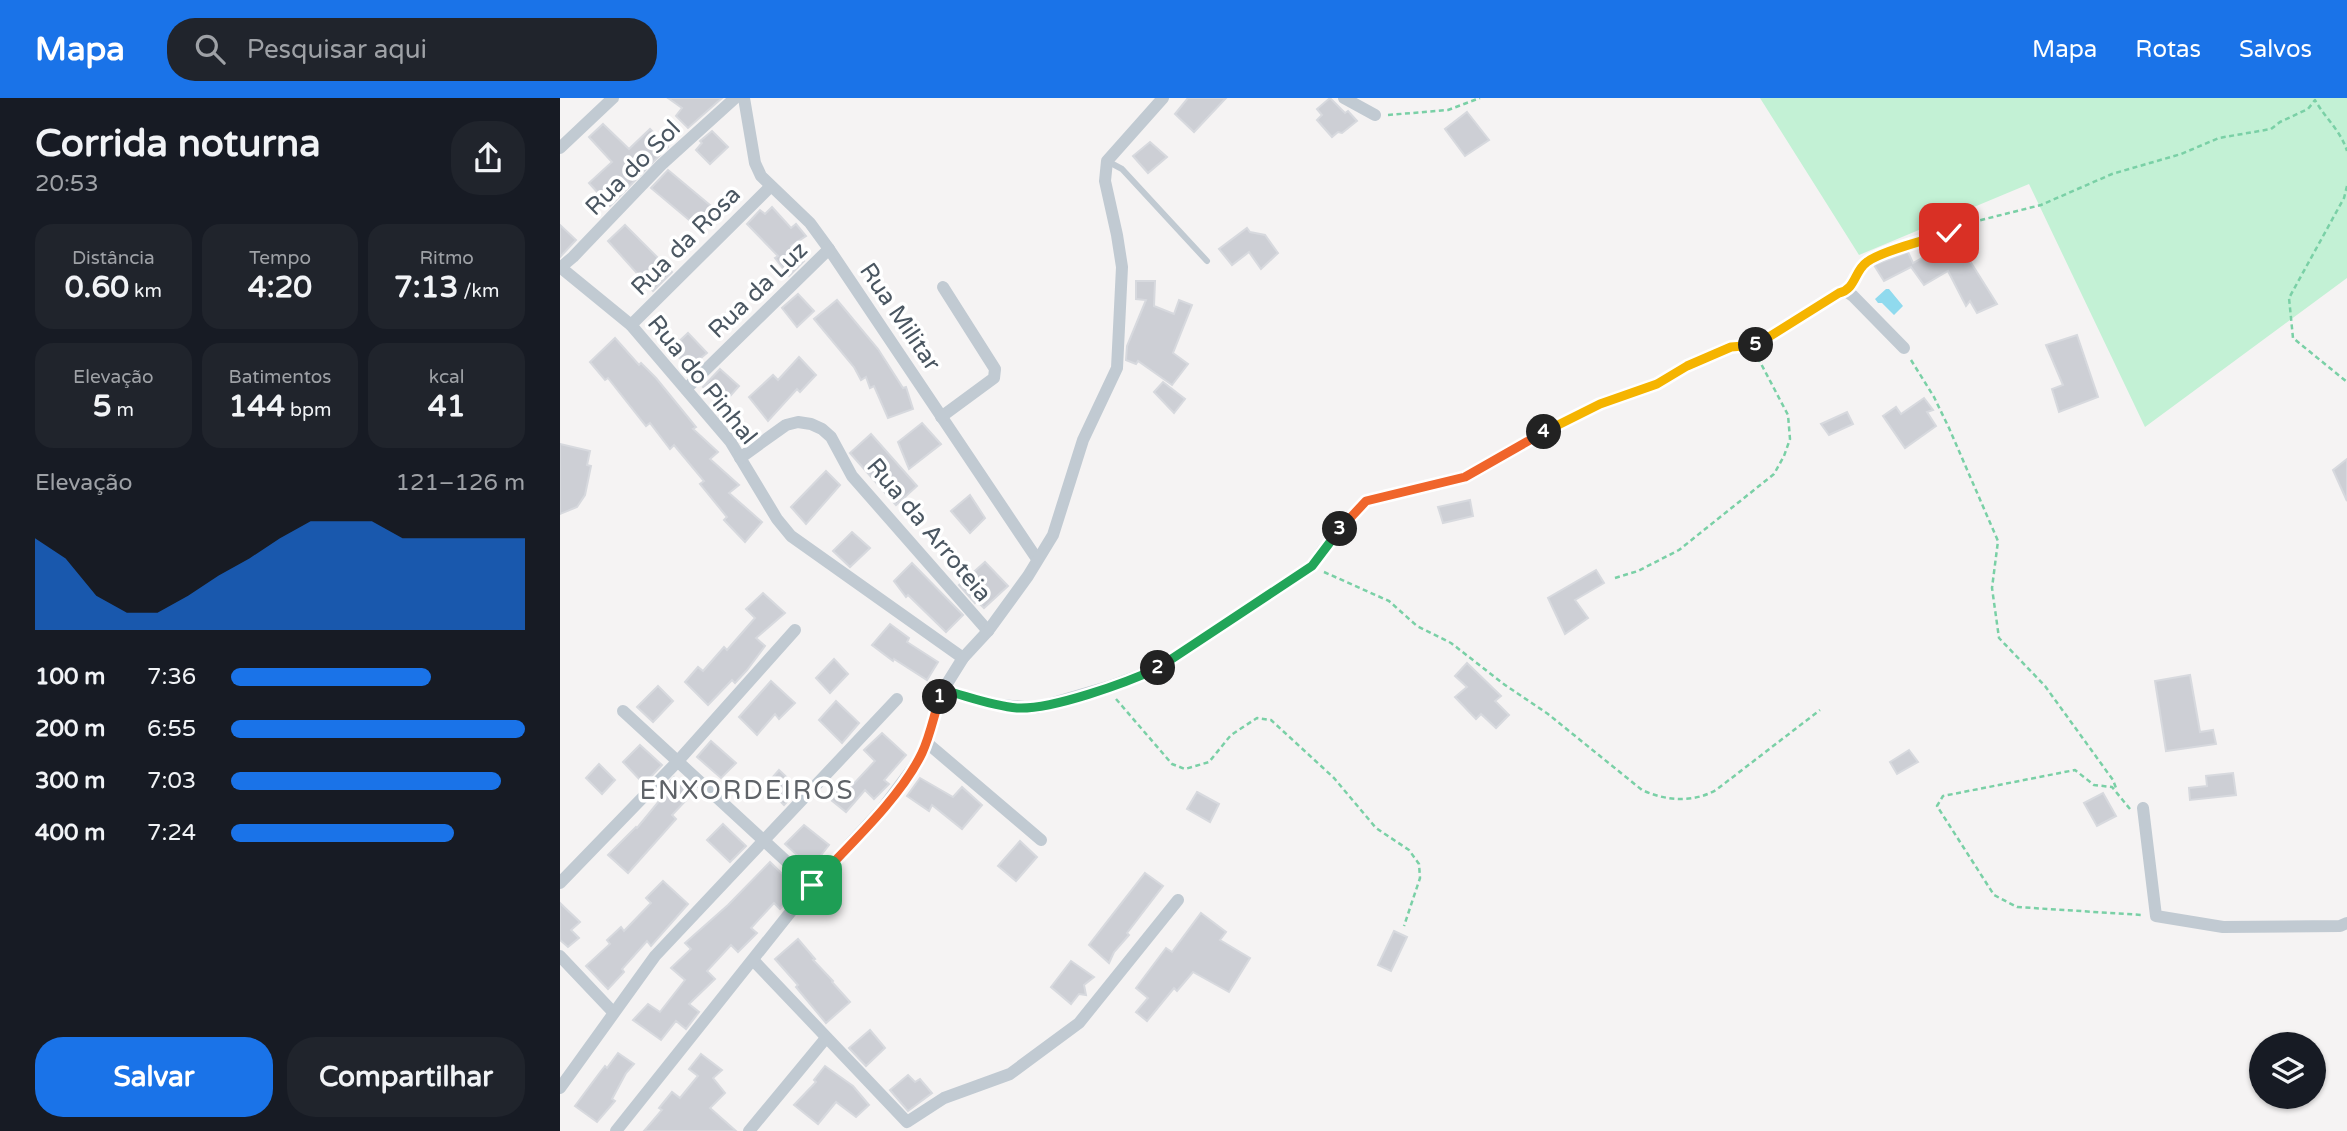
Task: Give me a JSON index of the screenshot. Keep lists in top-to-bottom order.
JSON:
{
  "streets": {
    "street": [
      "Rua do Sol",
      "Rua da Rosa",
      "Rua da Luz",
      "Rua Militar",
      "Rua do Pinhal",
      "Rua da Arroteia"
    ]
  },
  "crossings": [
    ["Rua do Sol", "Rua do Pinhal"],
    ["Rua da Rosa", "Rua Militar"],
    ["Rua da Rosa", "Rua do Pinhal"],
    ["Rua da Luz", "Rua Militar"],
    ["Rua da Luz", "Rua do Pinhal"],
    ["Rua do Pinhal", "Rua da Arroteia"]
  ],
  "districts": ["ENXORDEIROS"],
  "page": {
    "header": "Mapa",
    "search": "Pesquisar aqui",
    "nav": ["Mapa", "Rotas", "Salvos"],
    "heading": ["Corrida noturna", "20:53"],
    "stats": [
      ["Distância", "0.60 km"],
      ["Tempo", "4:20"],
      ["Ritmo", "7:13 /km"],
      ["Elevação", "5 m"],
      ["Batimentos", "144 bpm"],
      ["kcal", "41"]
    ],
    "pins": [
      "5",
      "4",
      "3",
      "2",
      "1"
    ],
    "chart": ["Elevação", "121–126 m"],
    "list": [
      {
        "name": "100 m",
        "note": "7:36"
      },
      {
        "name": "200 m",
        "note": "6:55"
      },
      {
        "name": "300 m",
        "note": "7:03"
      },
      {
        "name": "400 m",
        "note": "7:24"
      }
    ],
    "buttons": ["Salvar", "Compartilhar"]
  }
}
